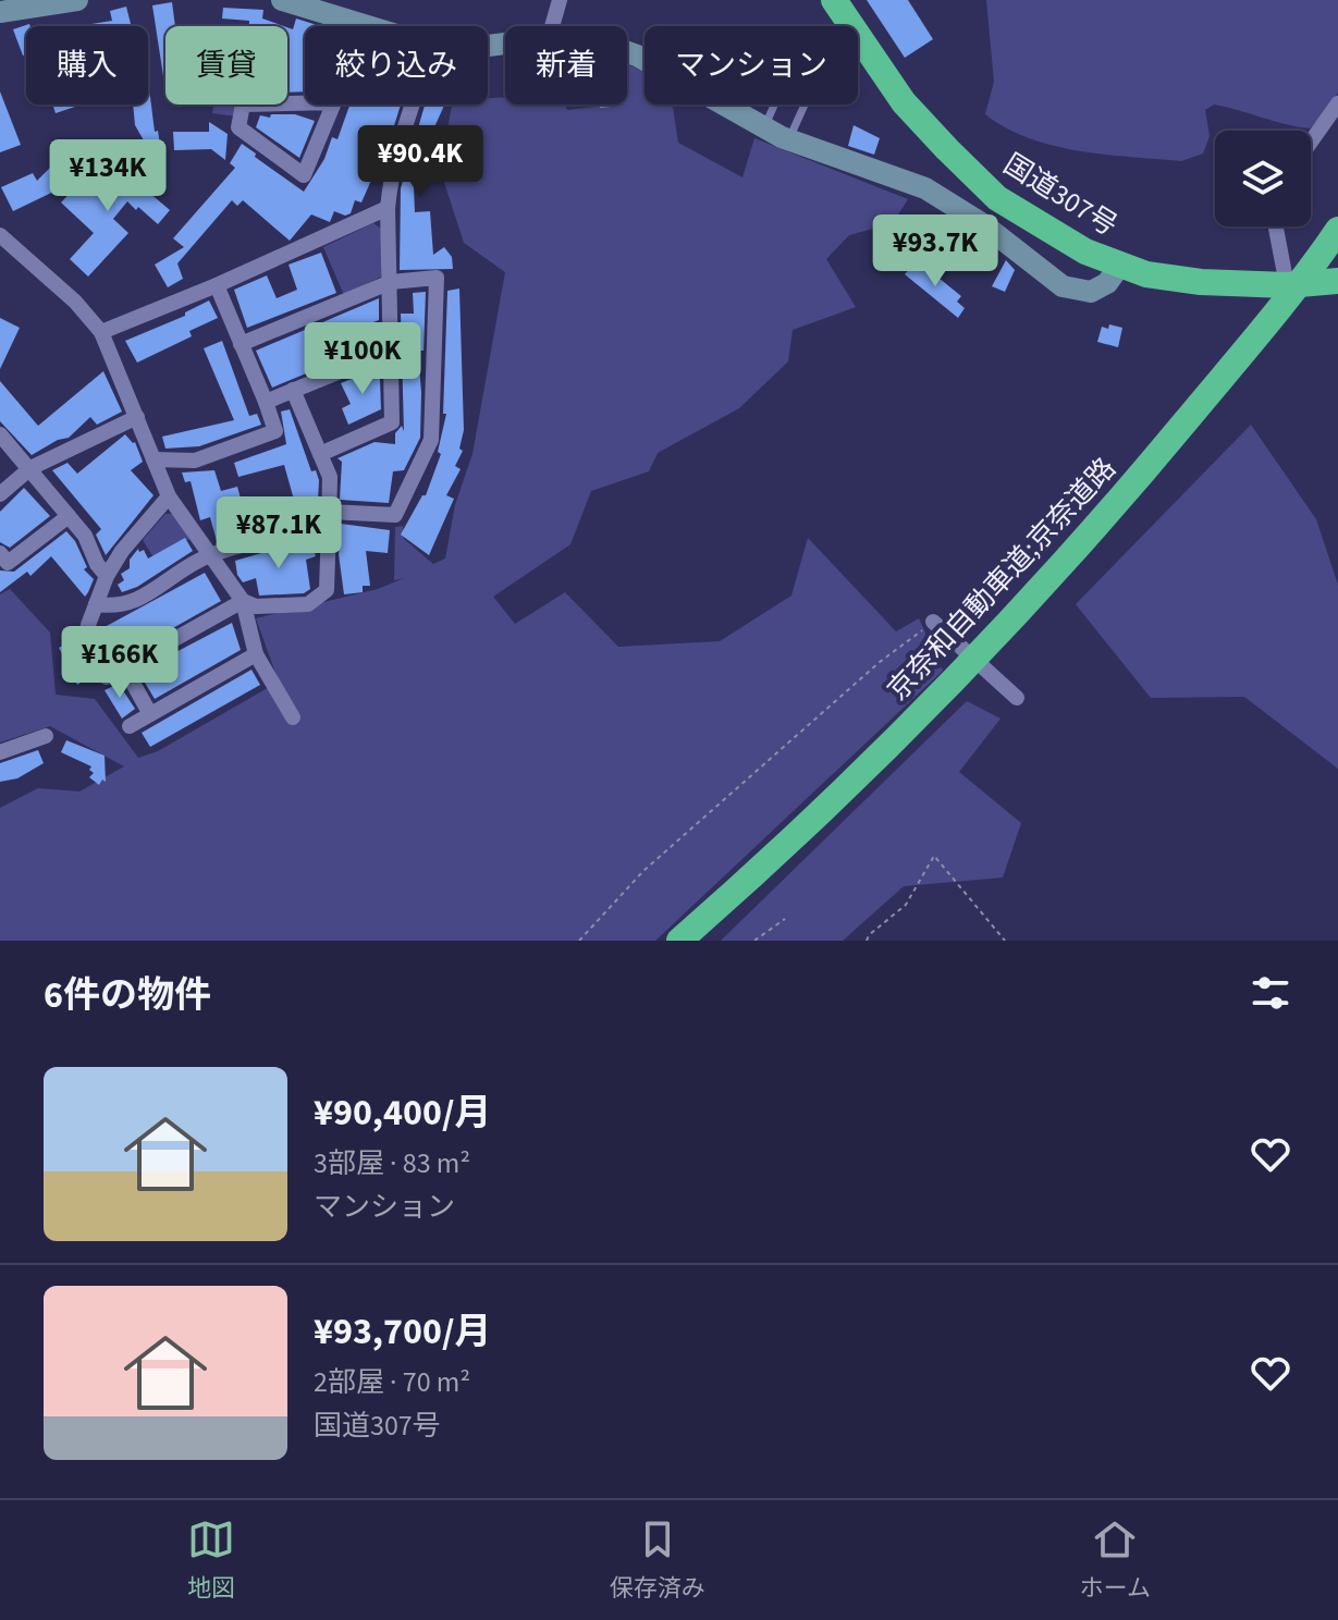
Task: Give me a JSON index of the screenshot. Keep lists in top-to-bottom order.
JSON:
{
  "streets": {
    "highway": ["国道307号", "京奈和自動車道;京奈道路"]
  },
  "crossings": [
    ["国道307号", "京奈和自動車道;京奈道路"]
  ],
  "page": {
    "chip": [
      "購入",
      "賃貸",
      "絞り込み",
      "新着",
      "マンション"
    ],
    "price": [
      "¥90.4K",
      "¥134K",
      "¥93.7K",
      "¥100K",
      "¥87.1K",
      "¥166K"
    ],
    "heading": "6件の物件",
    "list": [
      {
        "name": "¥90,400/月",
        "note": "3部屋 · 83 m² · マンション"
      },
      {
        "name": "¥93,700/月",
        "note": "2部屋 · 70 m² · 国道307号"
      }
    ],
    "tabs": ["地図", "保存済み", "ホーム"]
  }
}
